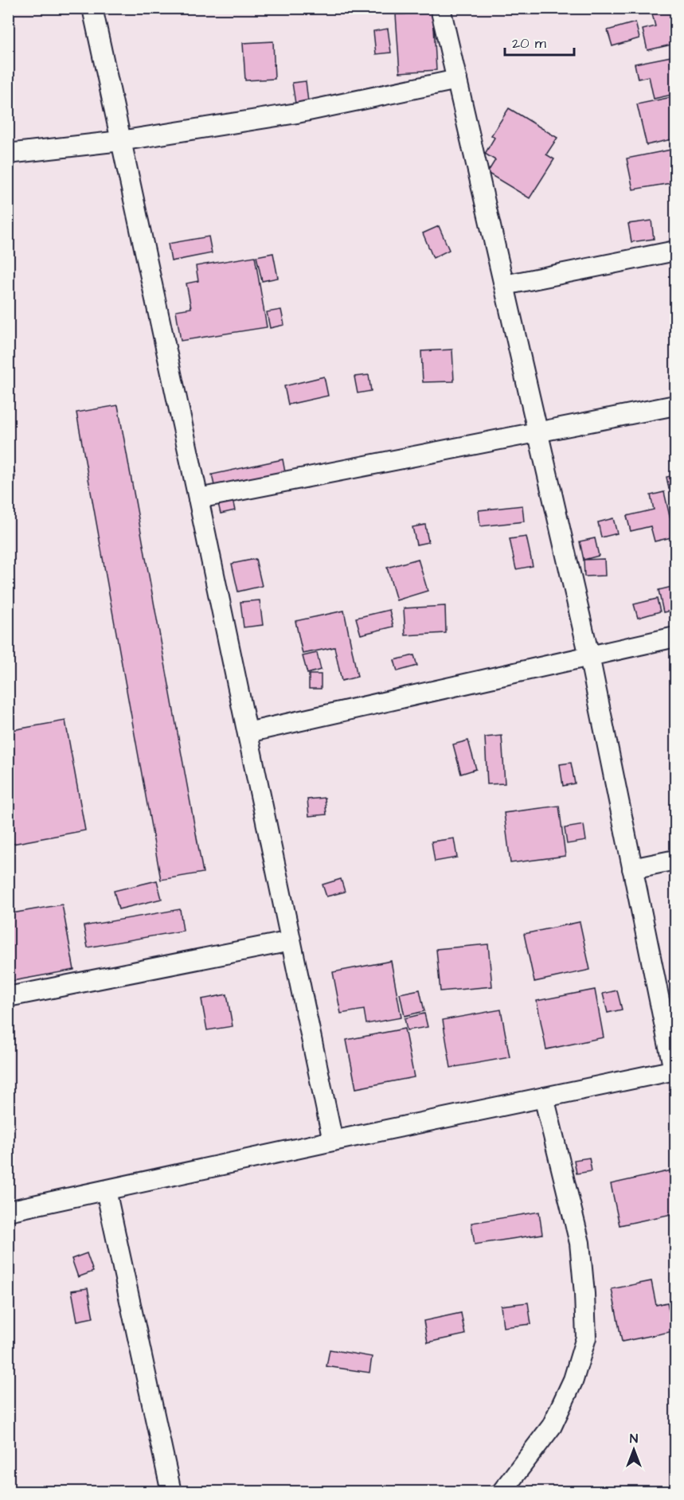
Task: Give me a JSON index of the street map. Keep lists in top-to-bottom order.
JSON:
{
  "scale_bar": "20 m",
  "north": "top"
}
